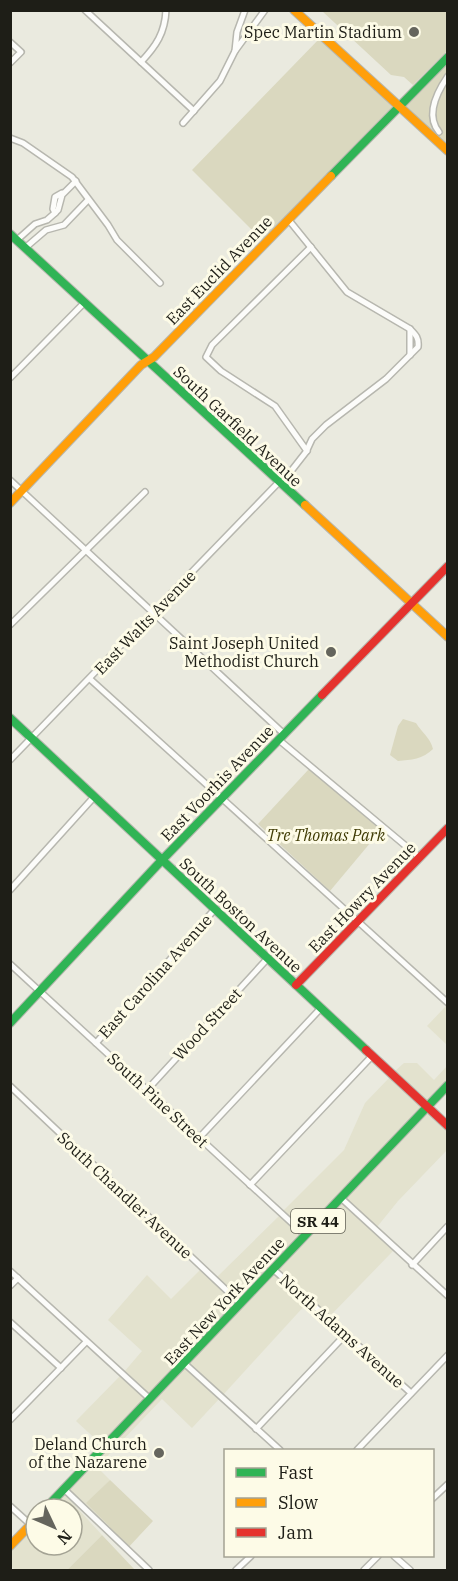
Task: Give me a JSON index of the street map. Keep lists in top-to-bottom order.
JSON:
{
  "streets": {
    "street": [
      "East Euclid Avenue",
      "South Garfield Avenue",
      "East Walts Avenue",
      "East Voorhis Avenue",
      "East Howry Avenue",
      "South Boston Avenue",
      "East Carolina Avenue",
      "Wood Street",
      "South Pine Street",
      "South Chandler Avenue",
      "SR 44",
      "East New York Avenue",
      "North Adams Avenue"
    ]
  },
  "crossings": [
    ["East Euclid Avenue", "South Garfield Avenue"],
    ["South Garfield Avenue", "East Walts Avenue"],
    ["South Garfield Avenue", "East Voorhis Avenue"],
    ["East Walts Avenue", "South Boston Avenue"],
    ["East Voorhis Avenue", "South Boston Avenue"],
    ["East Voorhis Avenue", "South Pine Street"],
    ["East Howry Avenue", "South Boston Avenue"],
    ["South Boston Avenue", "East Carolina Avenue"],
    ["South Boston Avenue", "Wood Street"],
    ["South Boston Avenue", "East New York Avenue"],
    ["East Carolina Avenue", "South Pine Street"],
    ["Wood Street", "South Pine Street"],
    ["South Pine Street", "East New York Avenue"],
    ["South Chandler Avenue", "East New York Avenue"],
    ["East New York Avenue", "North Adams Avenue"]
  ],
  "parks": ["Tre Thomas Park"],
  "places": ["Spec Martin Stadium", "Saint Joseph United Methodist Church", "Deland Church of the Nazarene"],
  "legend": ["Fast", "Slow", "Jam"],
  "north": "bottom right"
}
